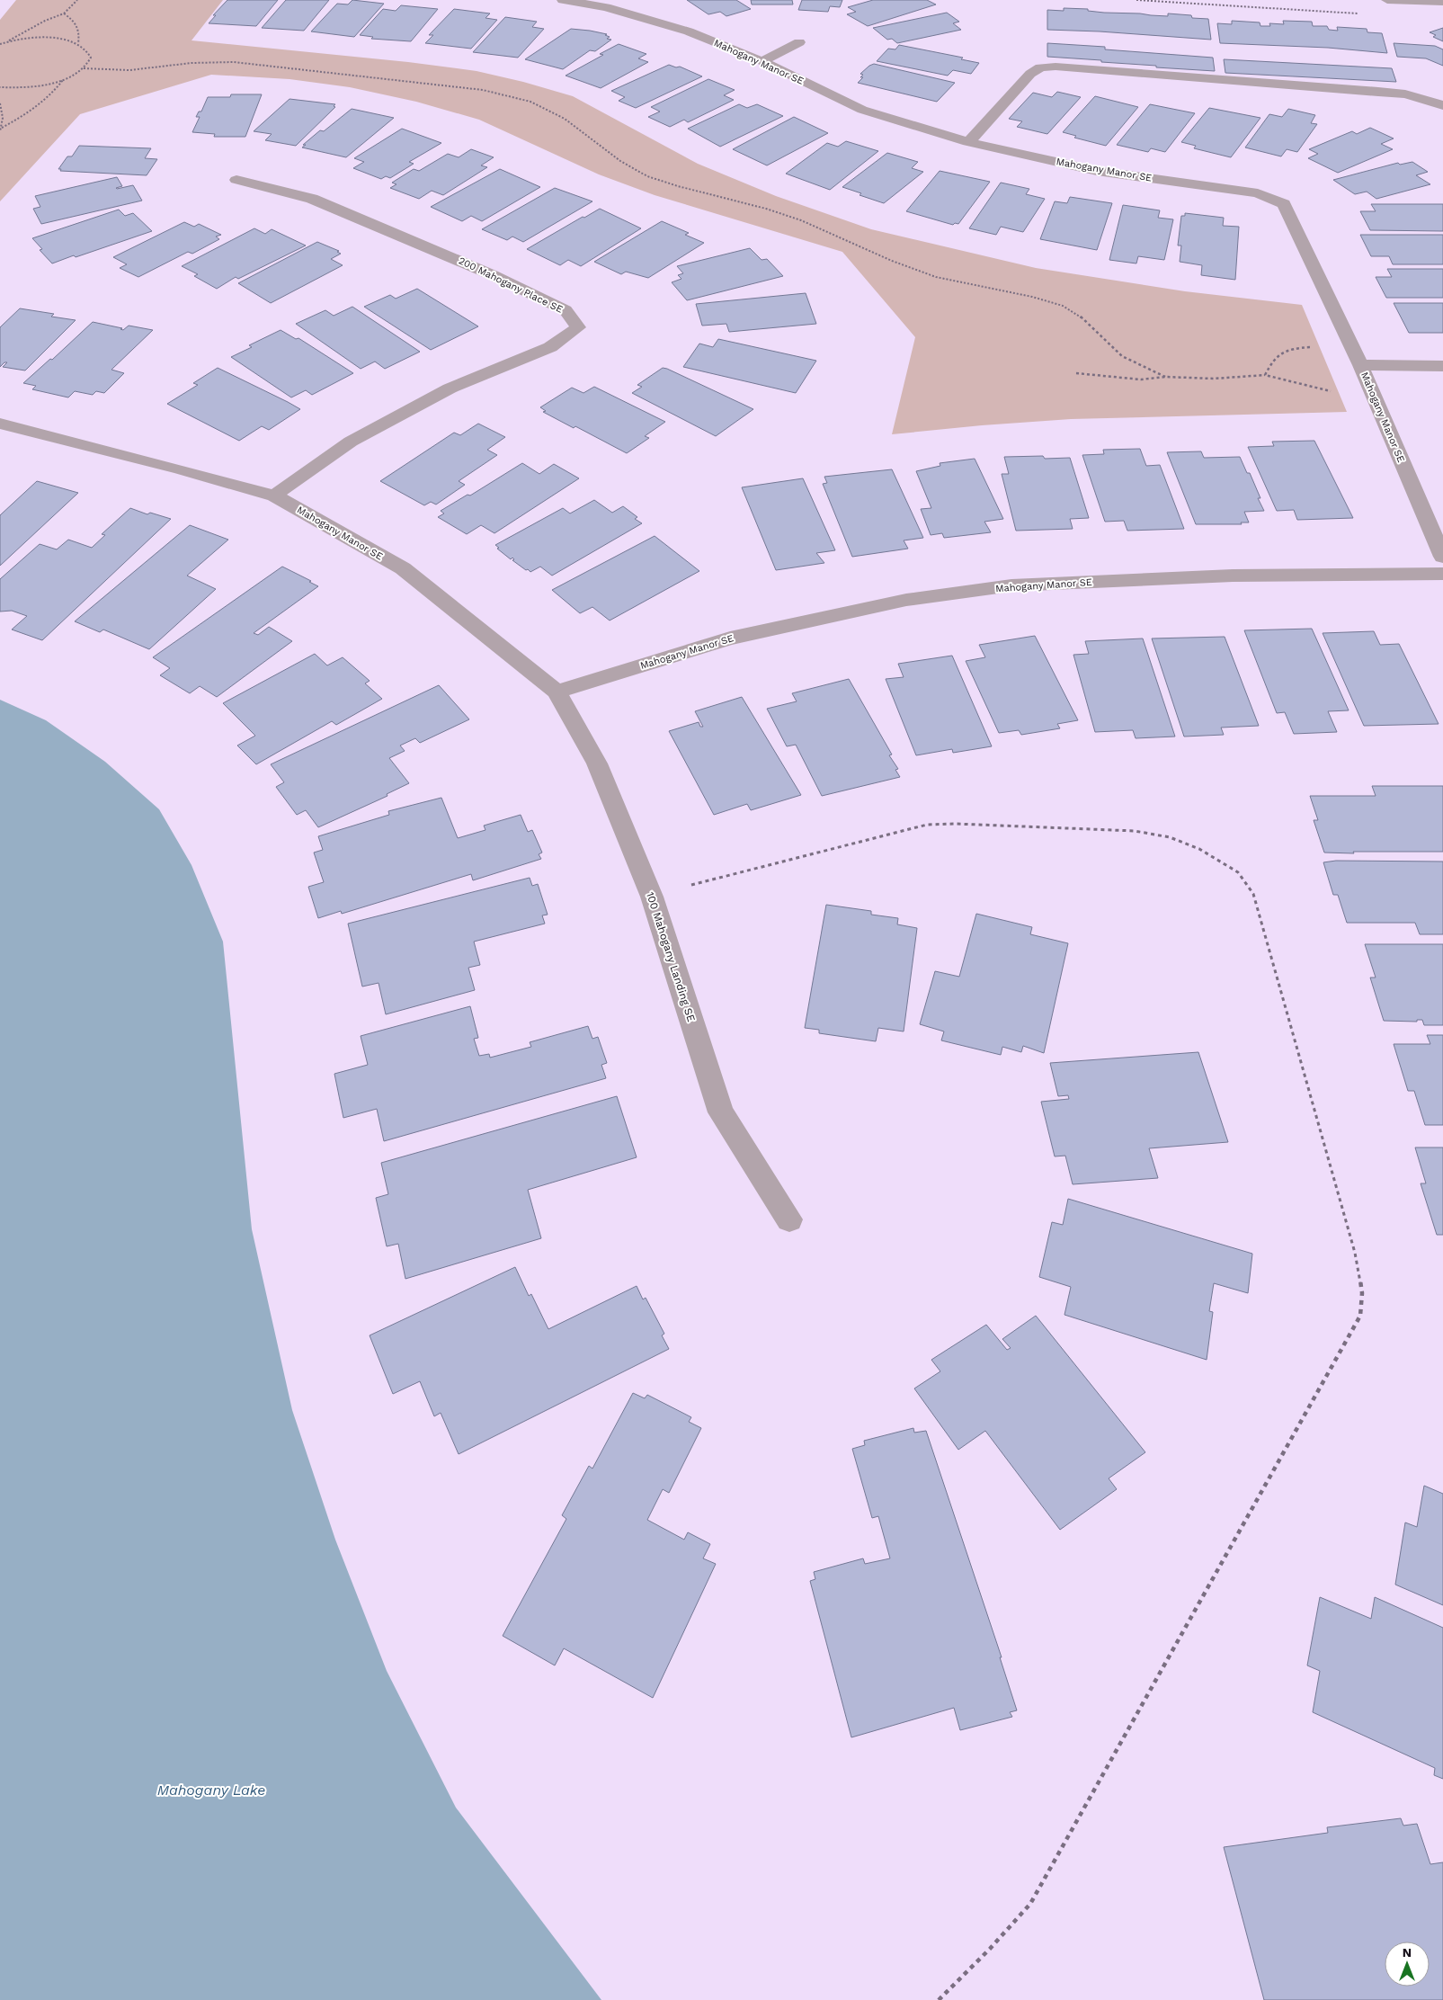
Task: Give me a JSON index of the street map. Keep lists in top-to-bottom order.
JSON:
{
  "streets": {
    "street": ["Mahogany Manor SE", "200 Mahogany Place SE", "100 Mahogany Landing SE"]
  },
  "crossings": [
    ["Mahogany Manor SE", "200 Mahogany Place SE"],
    ["Mahogany Manor SE", "100 Mahogany Landing SE"]
  ],
  "water": ["Mahogany Lake"],
  "north": "top"
}
